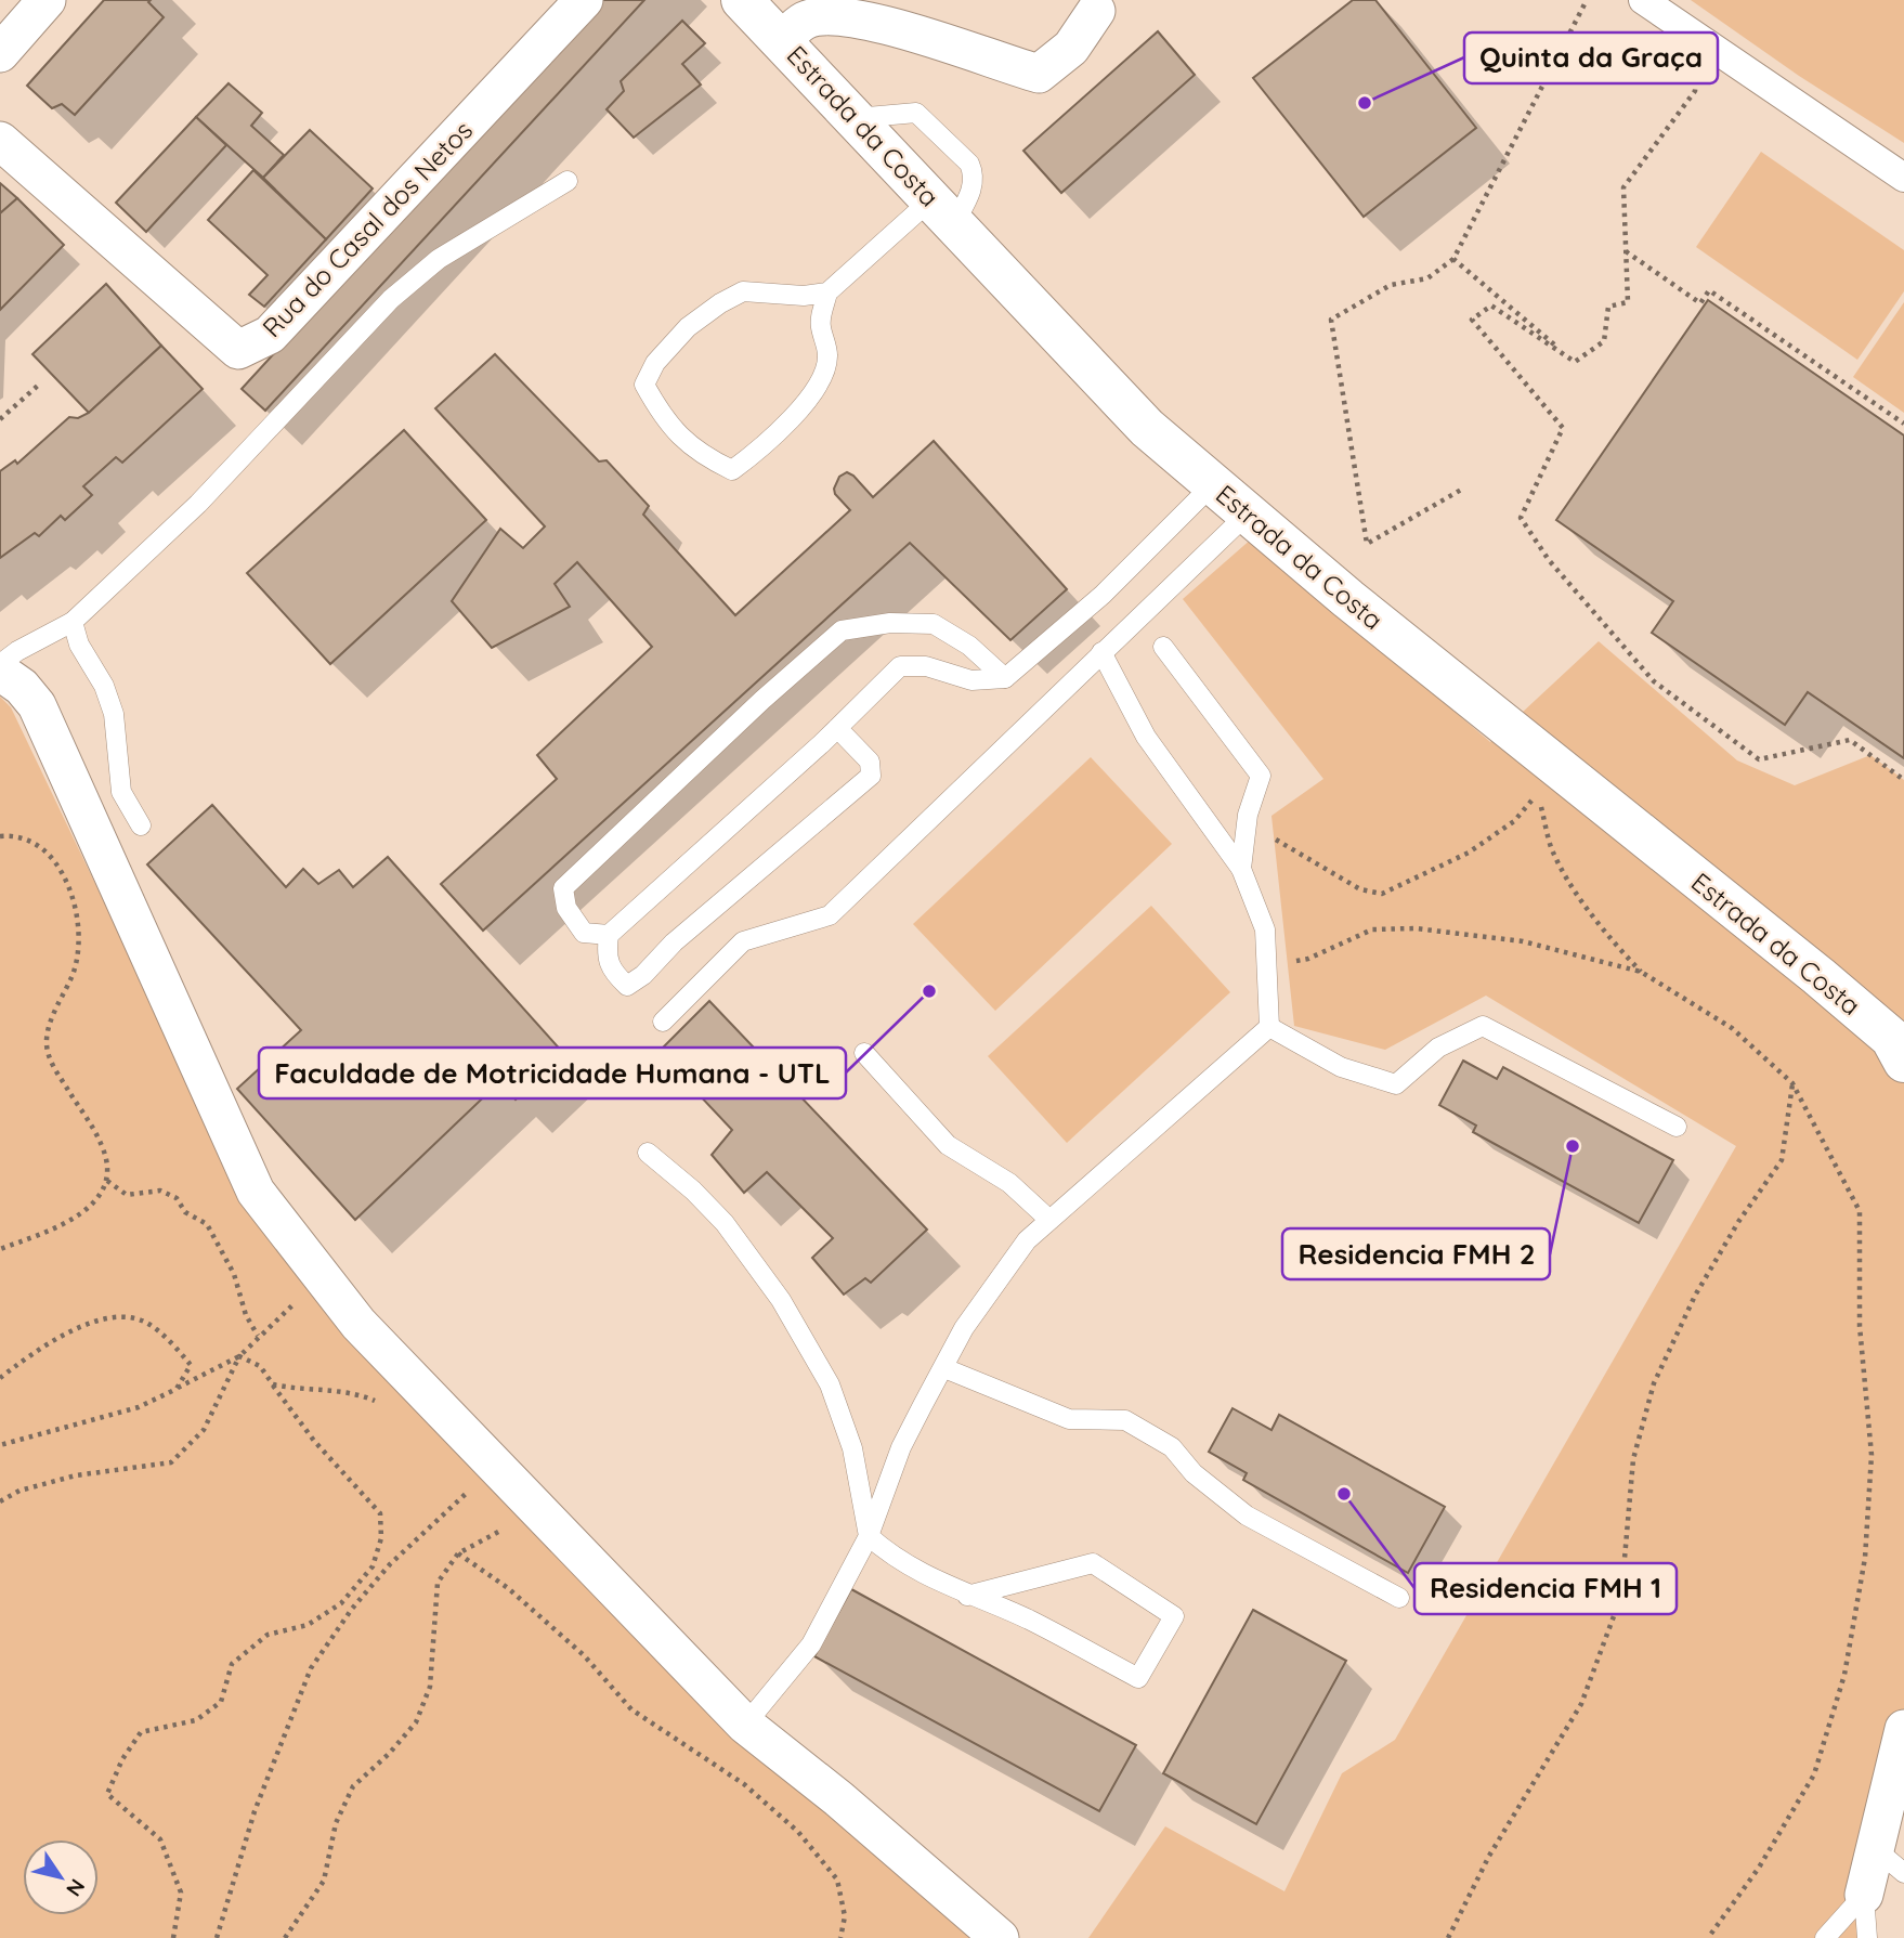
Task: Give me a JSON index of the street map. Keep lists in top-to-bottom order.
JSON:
{
  "streets": {
    "street": ["Estrada da Costa", "Rua do Casal dos Netos"]
  },
  "places": [
    "Quinta da Graça",
    "Faculdade de Motricidade Humana - UTL",
    "Residencia FMH 2",
    "Residencia FMH 1"
  ],
  "north": "bottom right"
}
